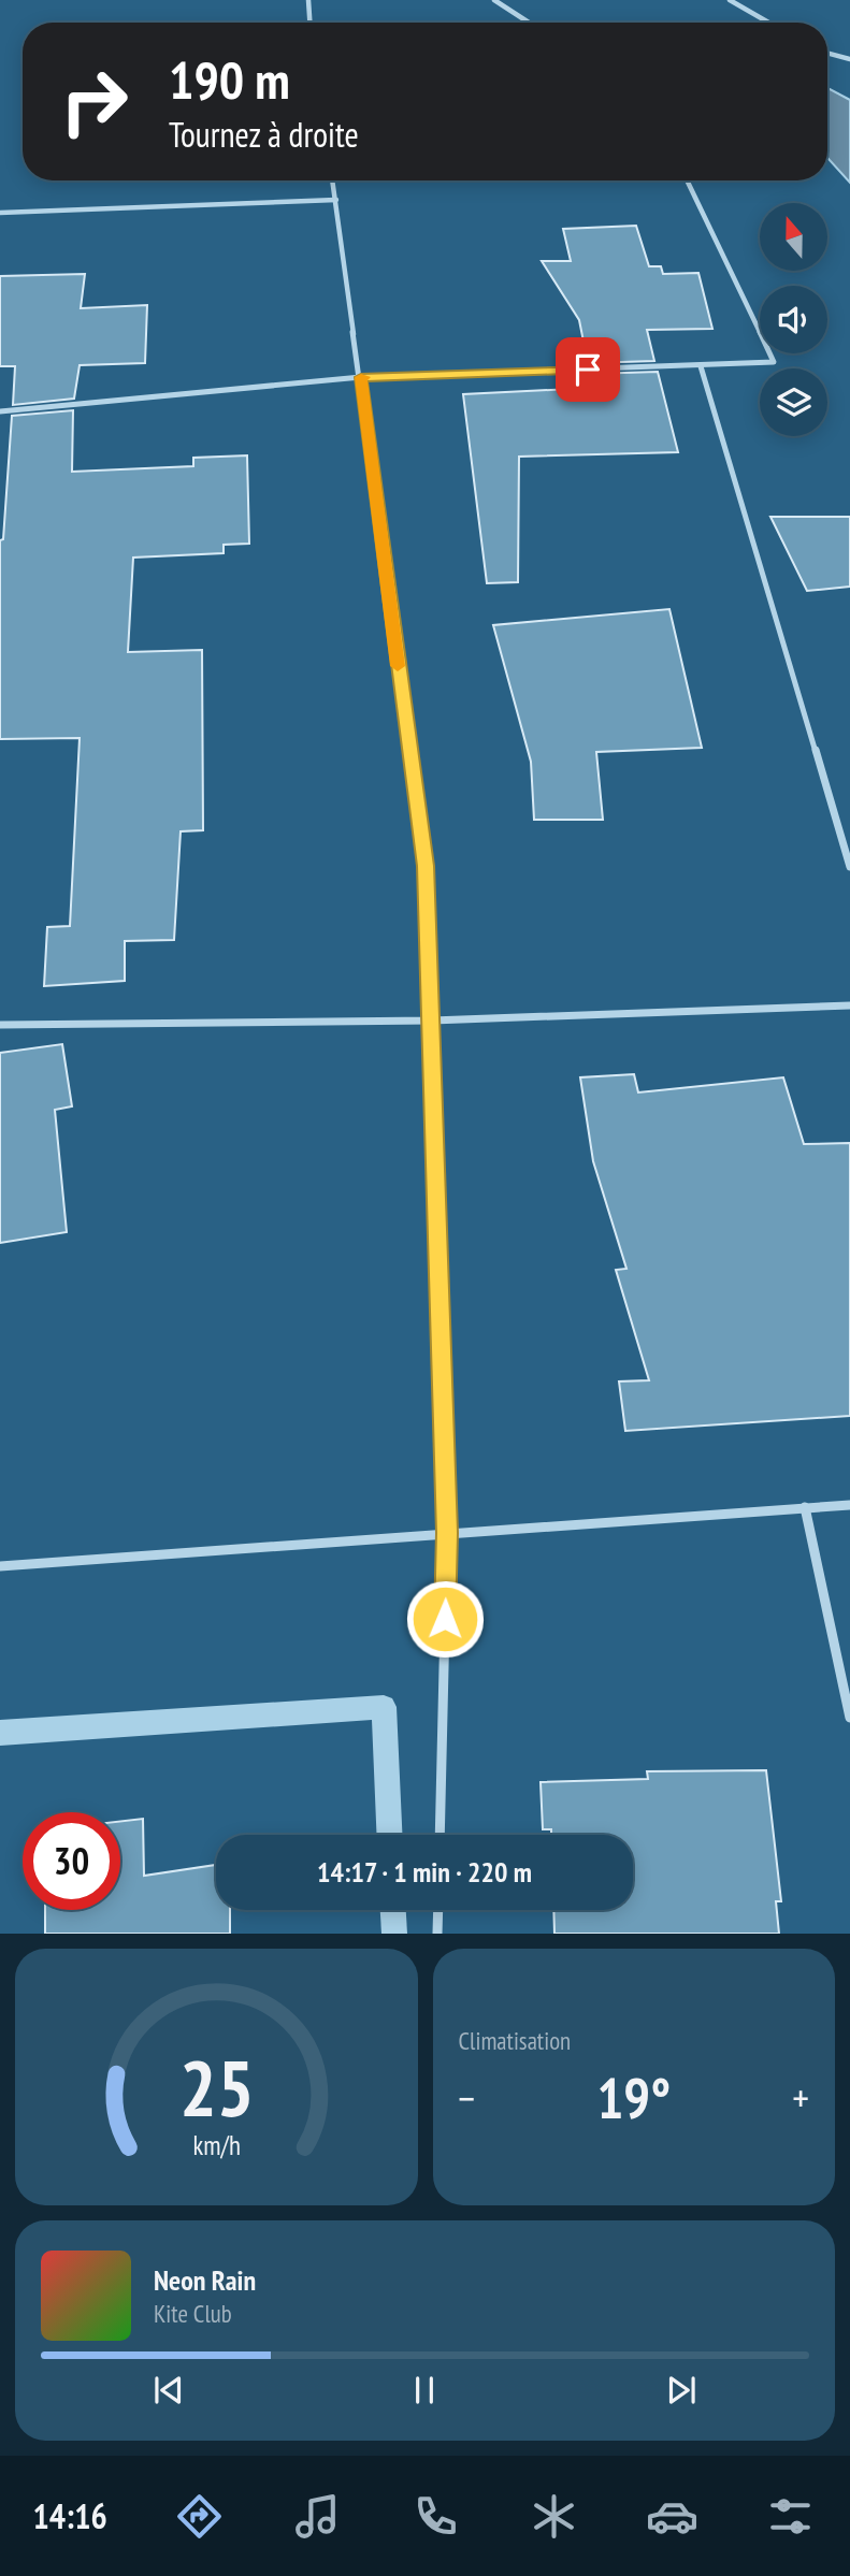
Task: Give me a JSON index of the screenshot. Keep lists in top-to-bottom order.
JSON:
{
  "north": "top",
  "page": {
    "turn": ["190 m", "Tournez à droite"],
    "limit": "30",
    "trip": "14:17 · 1 min · 220 m",
    "tile": "Climatisation",
    "heat": ["−", "19°", "+"],
    "song": ["Neon Rain", "Kite Club"],
    "tabs": "14:16",
    "gauge": ["25", "km/h"]
  }
}
